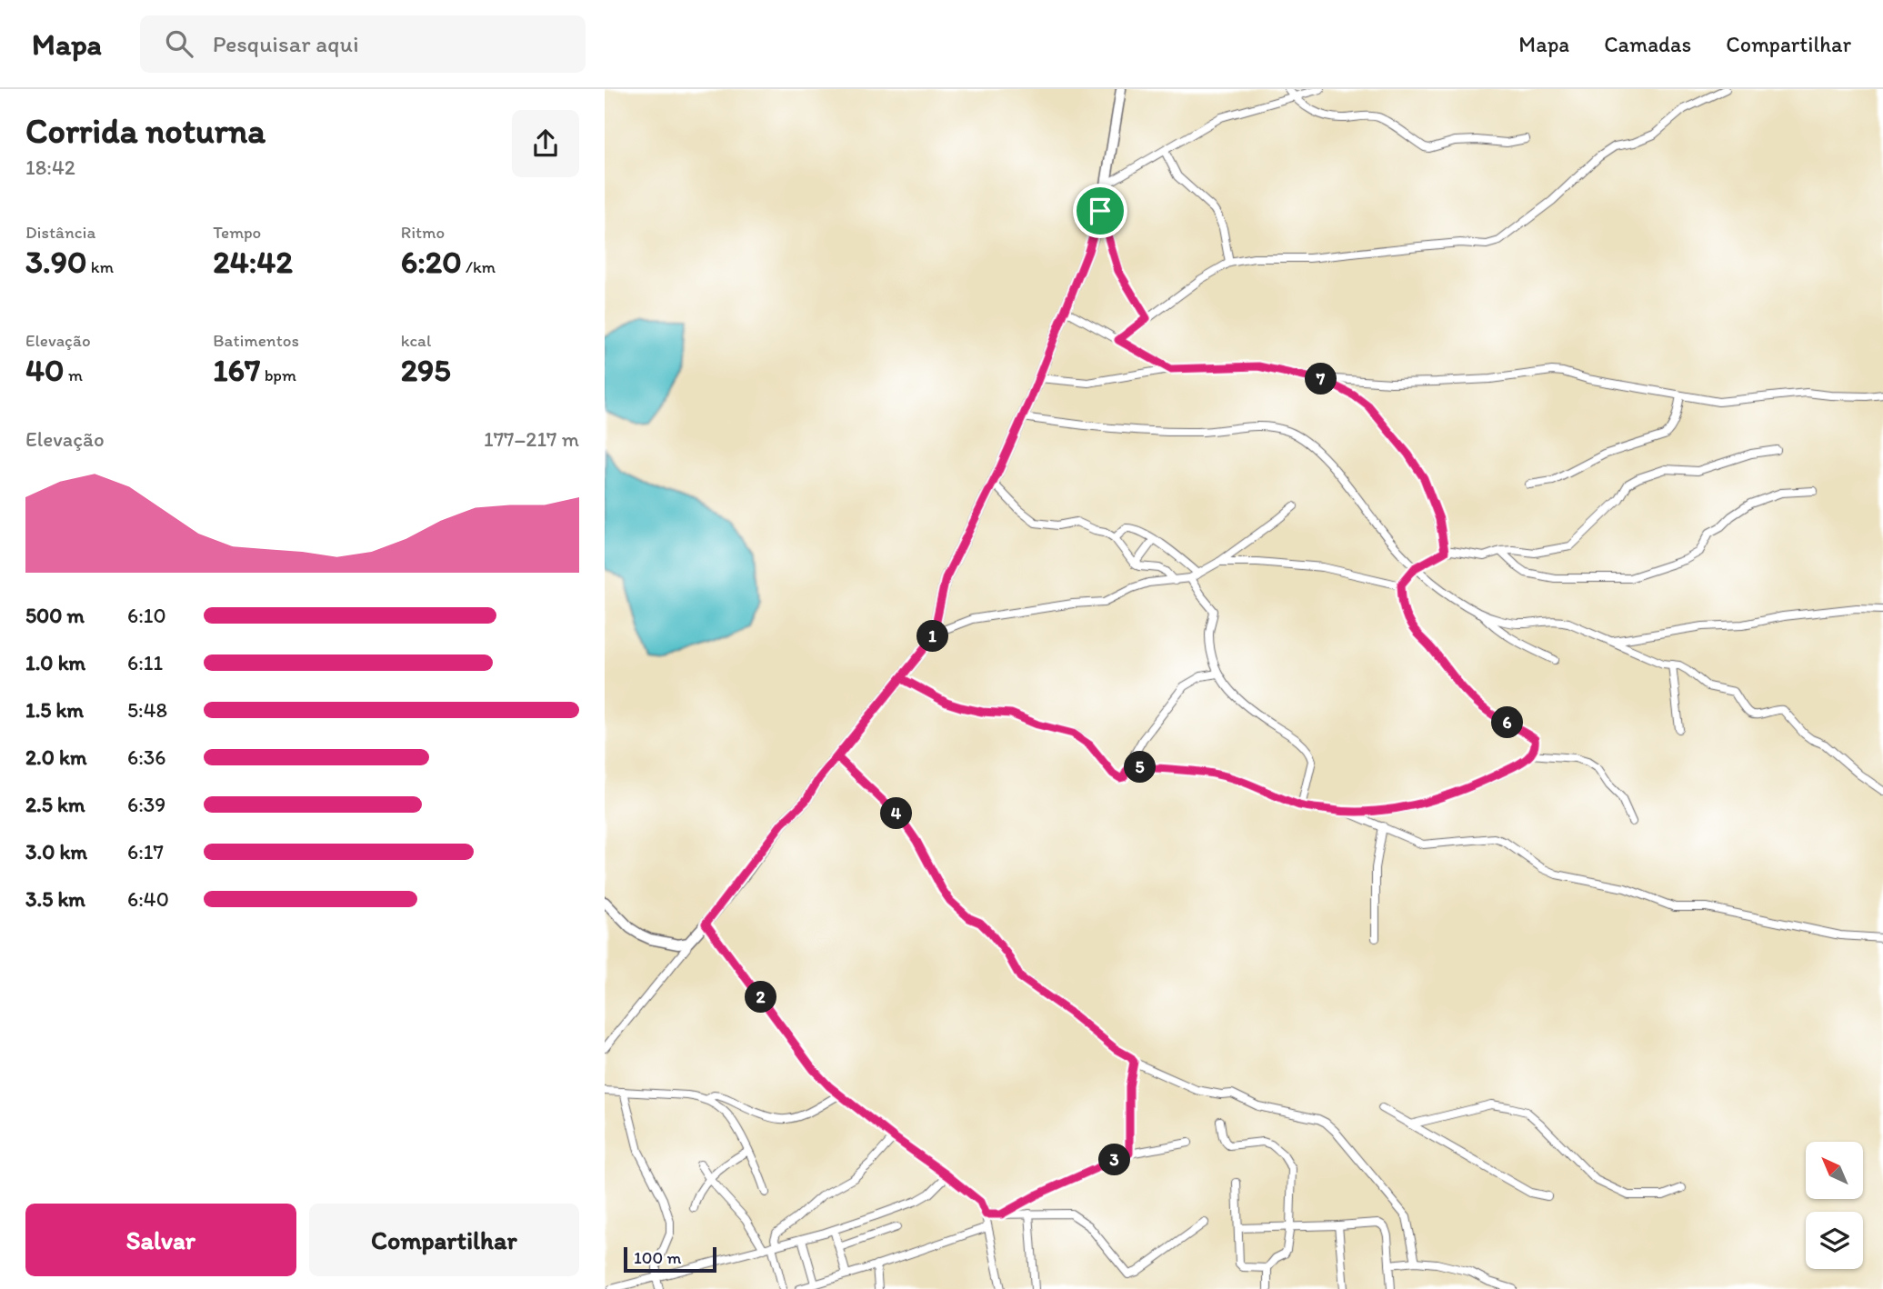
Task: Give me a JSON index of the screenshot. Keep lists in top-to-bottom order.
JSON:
{
  "scale_bar": "100 m",
  "north": "top left",
  "page": {
    "header": "Mapa",
    "search": "Pesquisar aqui",
    "nav": ["Mapa", "Camadas", "Compartilhar"],
    "heading": ["Corrida noturna", "18:42"],
    "stats": [
      ["Distância", "3.90 km"],
      ["Tempo", "24:42"],
      ["Ritmo", "6:20 /km"],
      ["Elevação", "40 m"],
      ["Batimentos", "167 bpm"],
      ["kcal", "295"]
    ],
    "pins": [
      "7",
      "1",
      "6",
      "5",
      "4",
      "2",
      "3"
    ],
    "chart": ["Elevação", "177–217 m"],
    "list": [
      {
        "name": "500 m",
        "note": "6:10"
      },
      {
        "name": "1.0 km",
        "note": "6:11"
      },
      {
        "name": "1.5 km",
        "note": "5:48"
      },
      {
        "name": "2.0 km",
        "note": "6:36"
      },
      {
        "name": "2.5 km",
        "note": "6:39"
      },
      {
        "name": "3.0 km",
        "note": "6:17"
      },
      {
        "name": "3.5 km",
        "note": "6:40"
      }
    ],
    "buttons": ["Salvar", "Compartilhar"],
    "scale": "100 m"
  }
}
